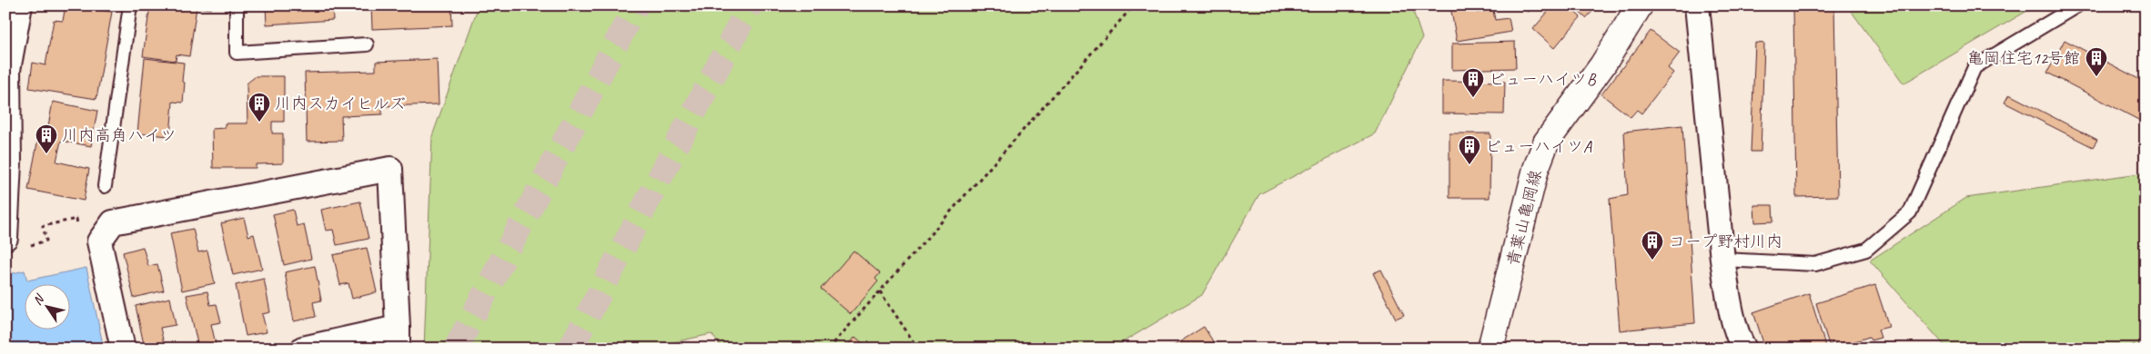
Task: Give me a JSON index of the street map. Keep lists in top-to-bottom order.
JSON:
{
  "streets": {
    "street": ["青葉山亀岡線"]
  },
  "places": {
    "building": [
      "亀岡住宅12号館",
      "ビューハイツB",
      "川内スカイヒルズ",
      "川内高角ハイツ",
      "ビューハイツA",
      "コープ野村川内"
    ]
  },
  "north": "top left"
}
